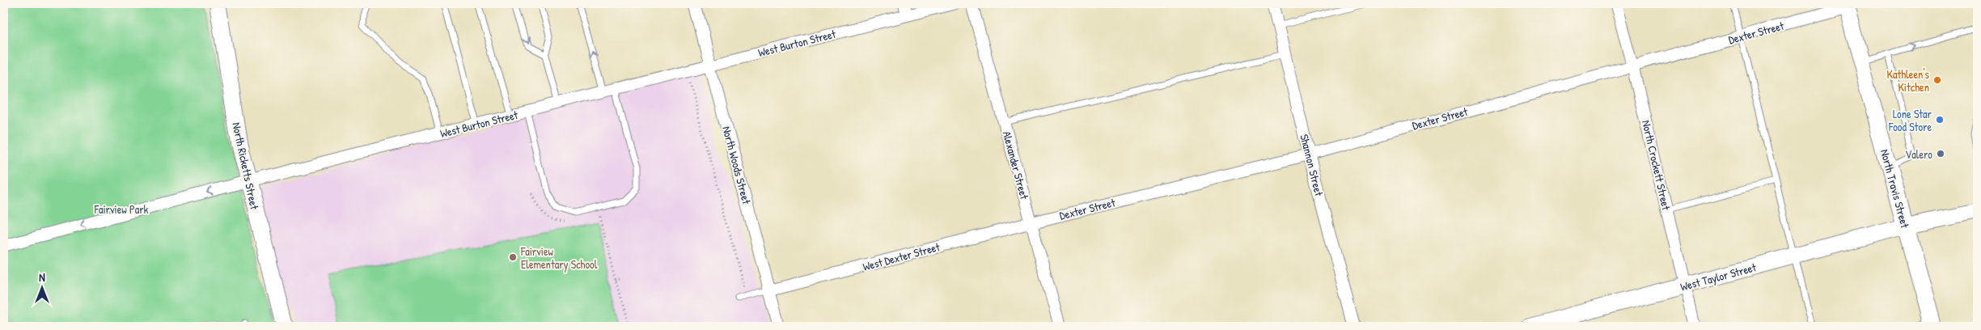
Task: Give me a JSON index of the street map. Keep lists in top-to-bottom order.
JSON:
{
  "streets": {
    "main road": ["North Ricketts Street", "North Travis Street", "West Taylor Street"],
    "street": [
      "Dexter Street",
      "West Burton Street",
      "North Woods Street",
      "Alexander Street",
      "Shannon Street",
      "North Crockett Street",
      "West Dexter Street"
    ]
  },
  "crossings": [
    ["Dexter Street", "Alexander Street"],
    ["Dexter Street", "Shannon Street"],
    ["Dexter Street", "North Crockett Street"],
    ["Dexter Street", "North Travis Street"],
    ["Dexter Street", "West Dexter Street"],
    ["West Burton Street", "North Woods Street"],
    ["West Burton Street", "North Ricketts Street"],
    ["North Woods Street", "West Dexter Street"],
    ["Alexander Street", "West Dexter Street"],
    ["North Crockett Street", "West Taylor Street"],
    ["North Travis Street", "West Taylor Street"]
  ],
  "parks": ["Fairview Park"],
  "places": [
    "Kathleen's Kitchen",
    "Lone Star Food Store",
    "Valero",
    "Fairview Elementary School"
  ],
  "north": "top"
}
